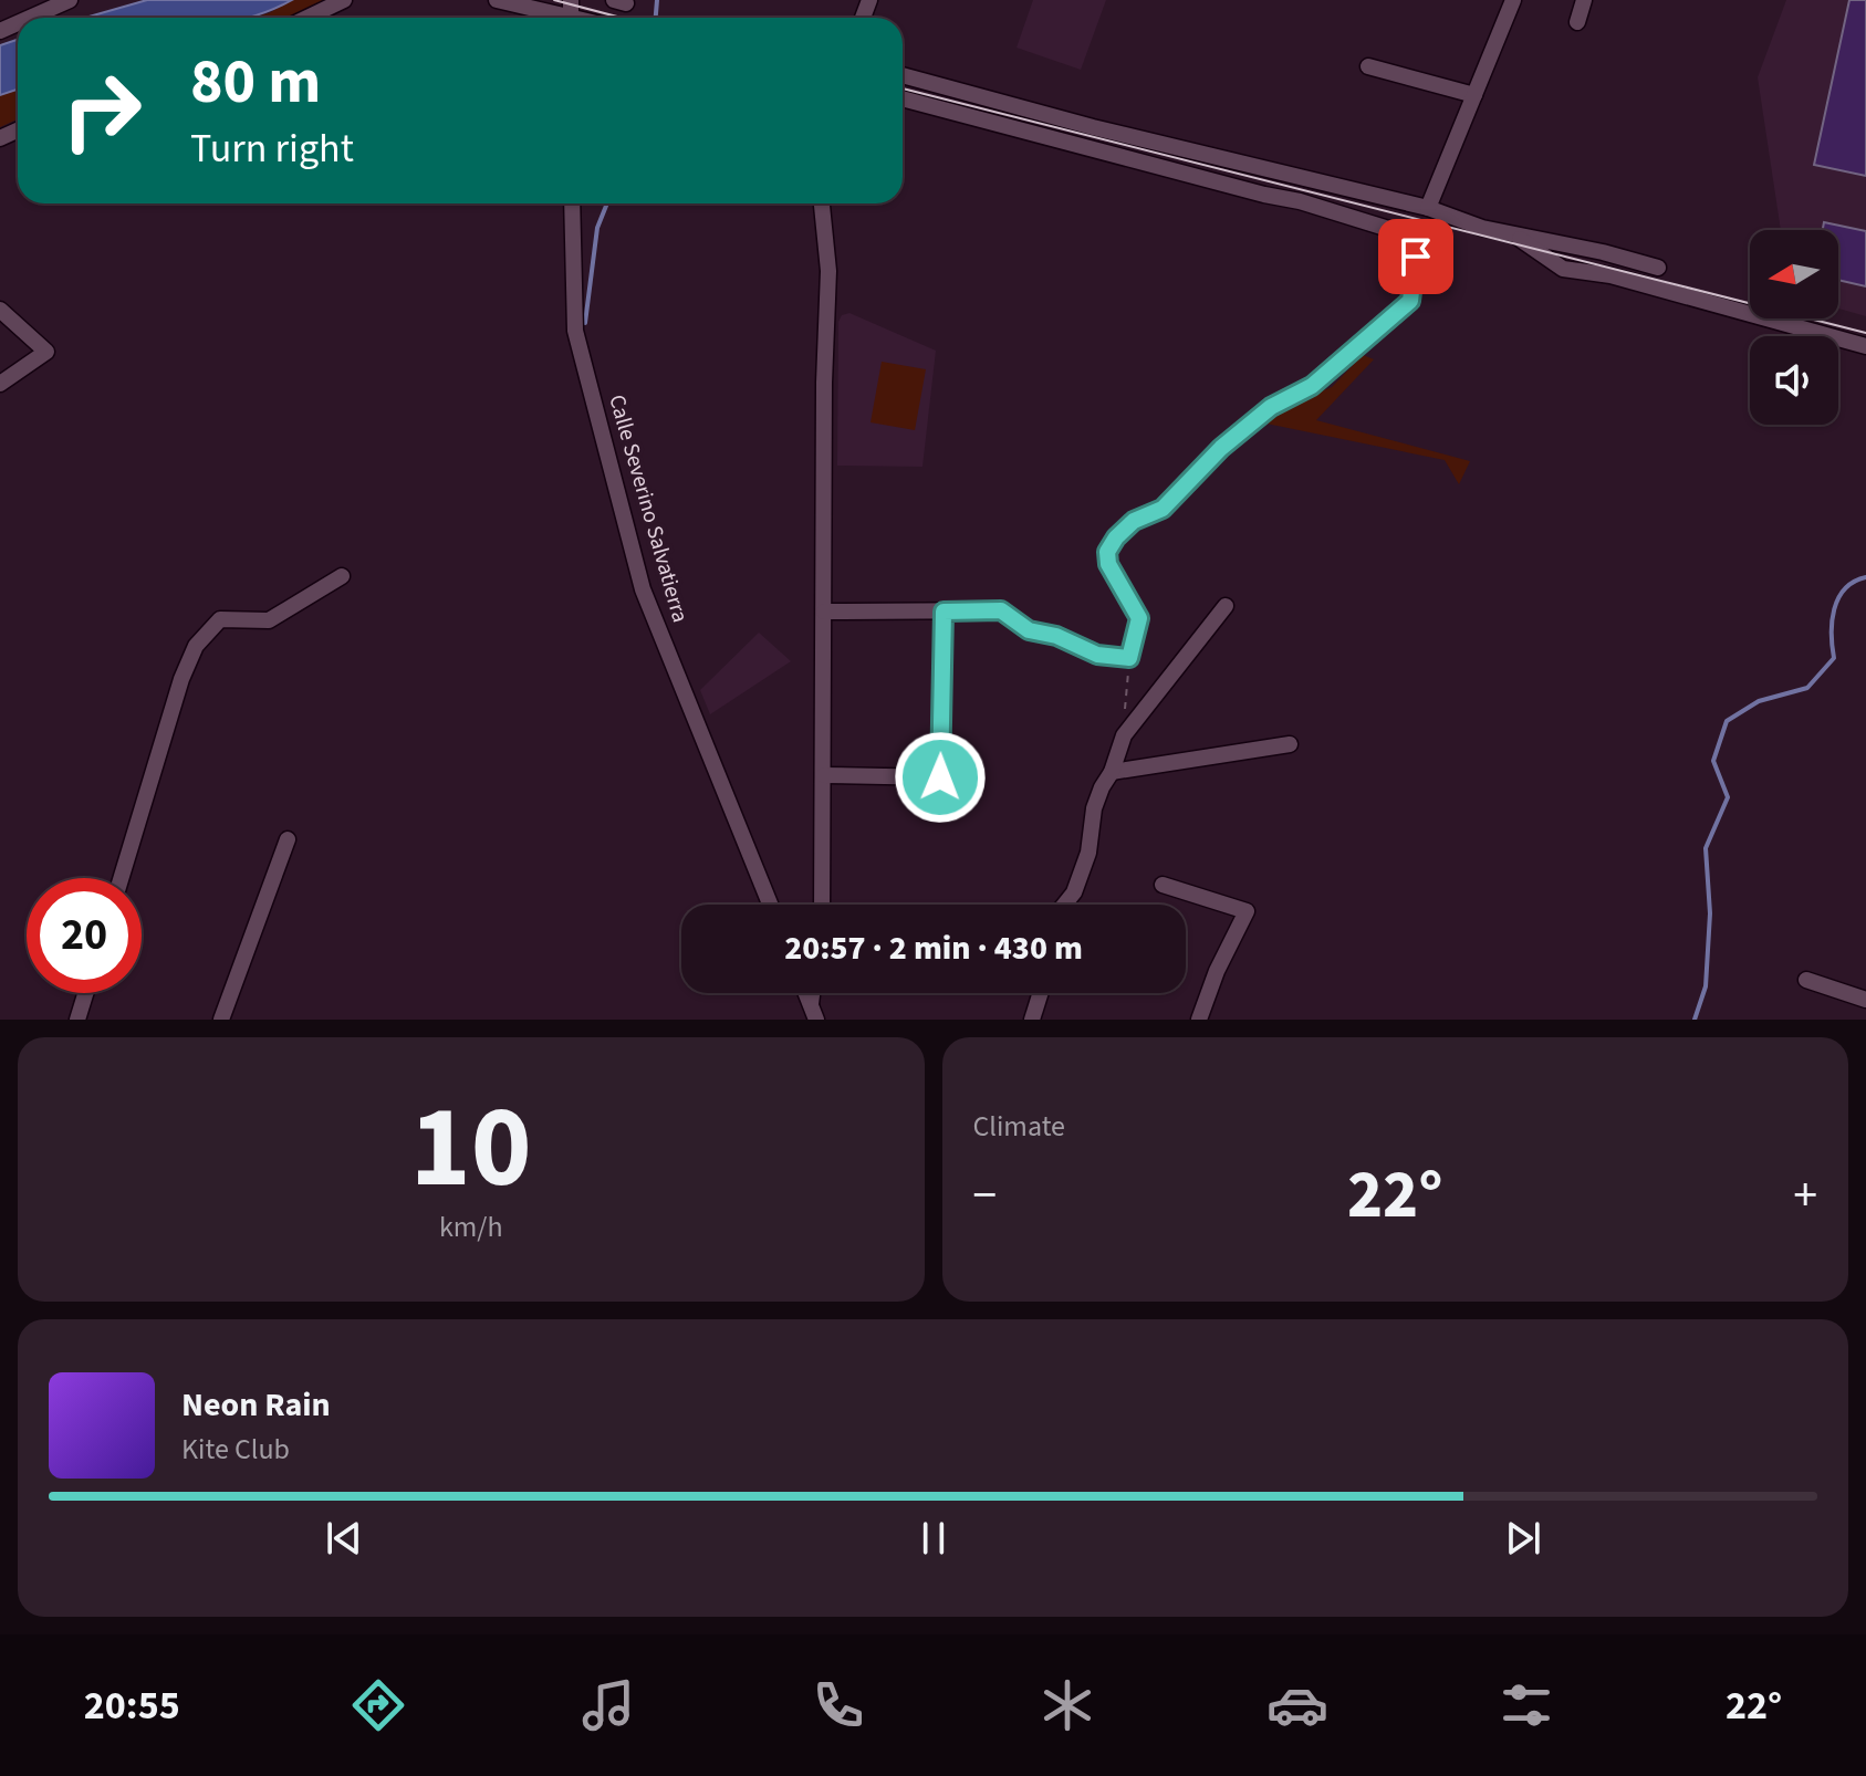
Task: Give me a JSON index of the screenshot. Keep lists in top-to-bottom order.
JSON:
{
  "streets": {
    "street": ["Calle Severino Salvatierra"]
  },
  "north": "left",
  "page": {
    "turn": ["80 m", "Turn right"],
    "limit": "20",
    "trip": "20:57 · 2 min · 430 m",
    "tile": [
      ["10", "km/h"],
      "Climate"
    ],
    "heat": ["−", "22°", "+"],
    "song": ["Neon Rain", "Kite Club"],
    "tabs": ["20:55", "22°"]
  }
}
